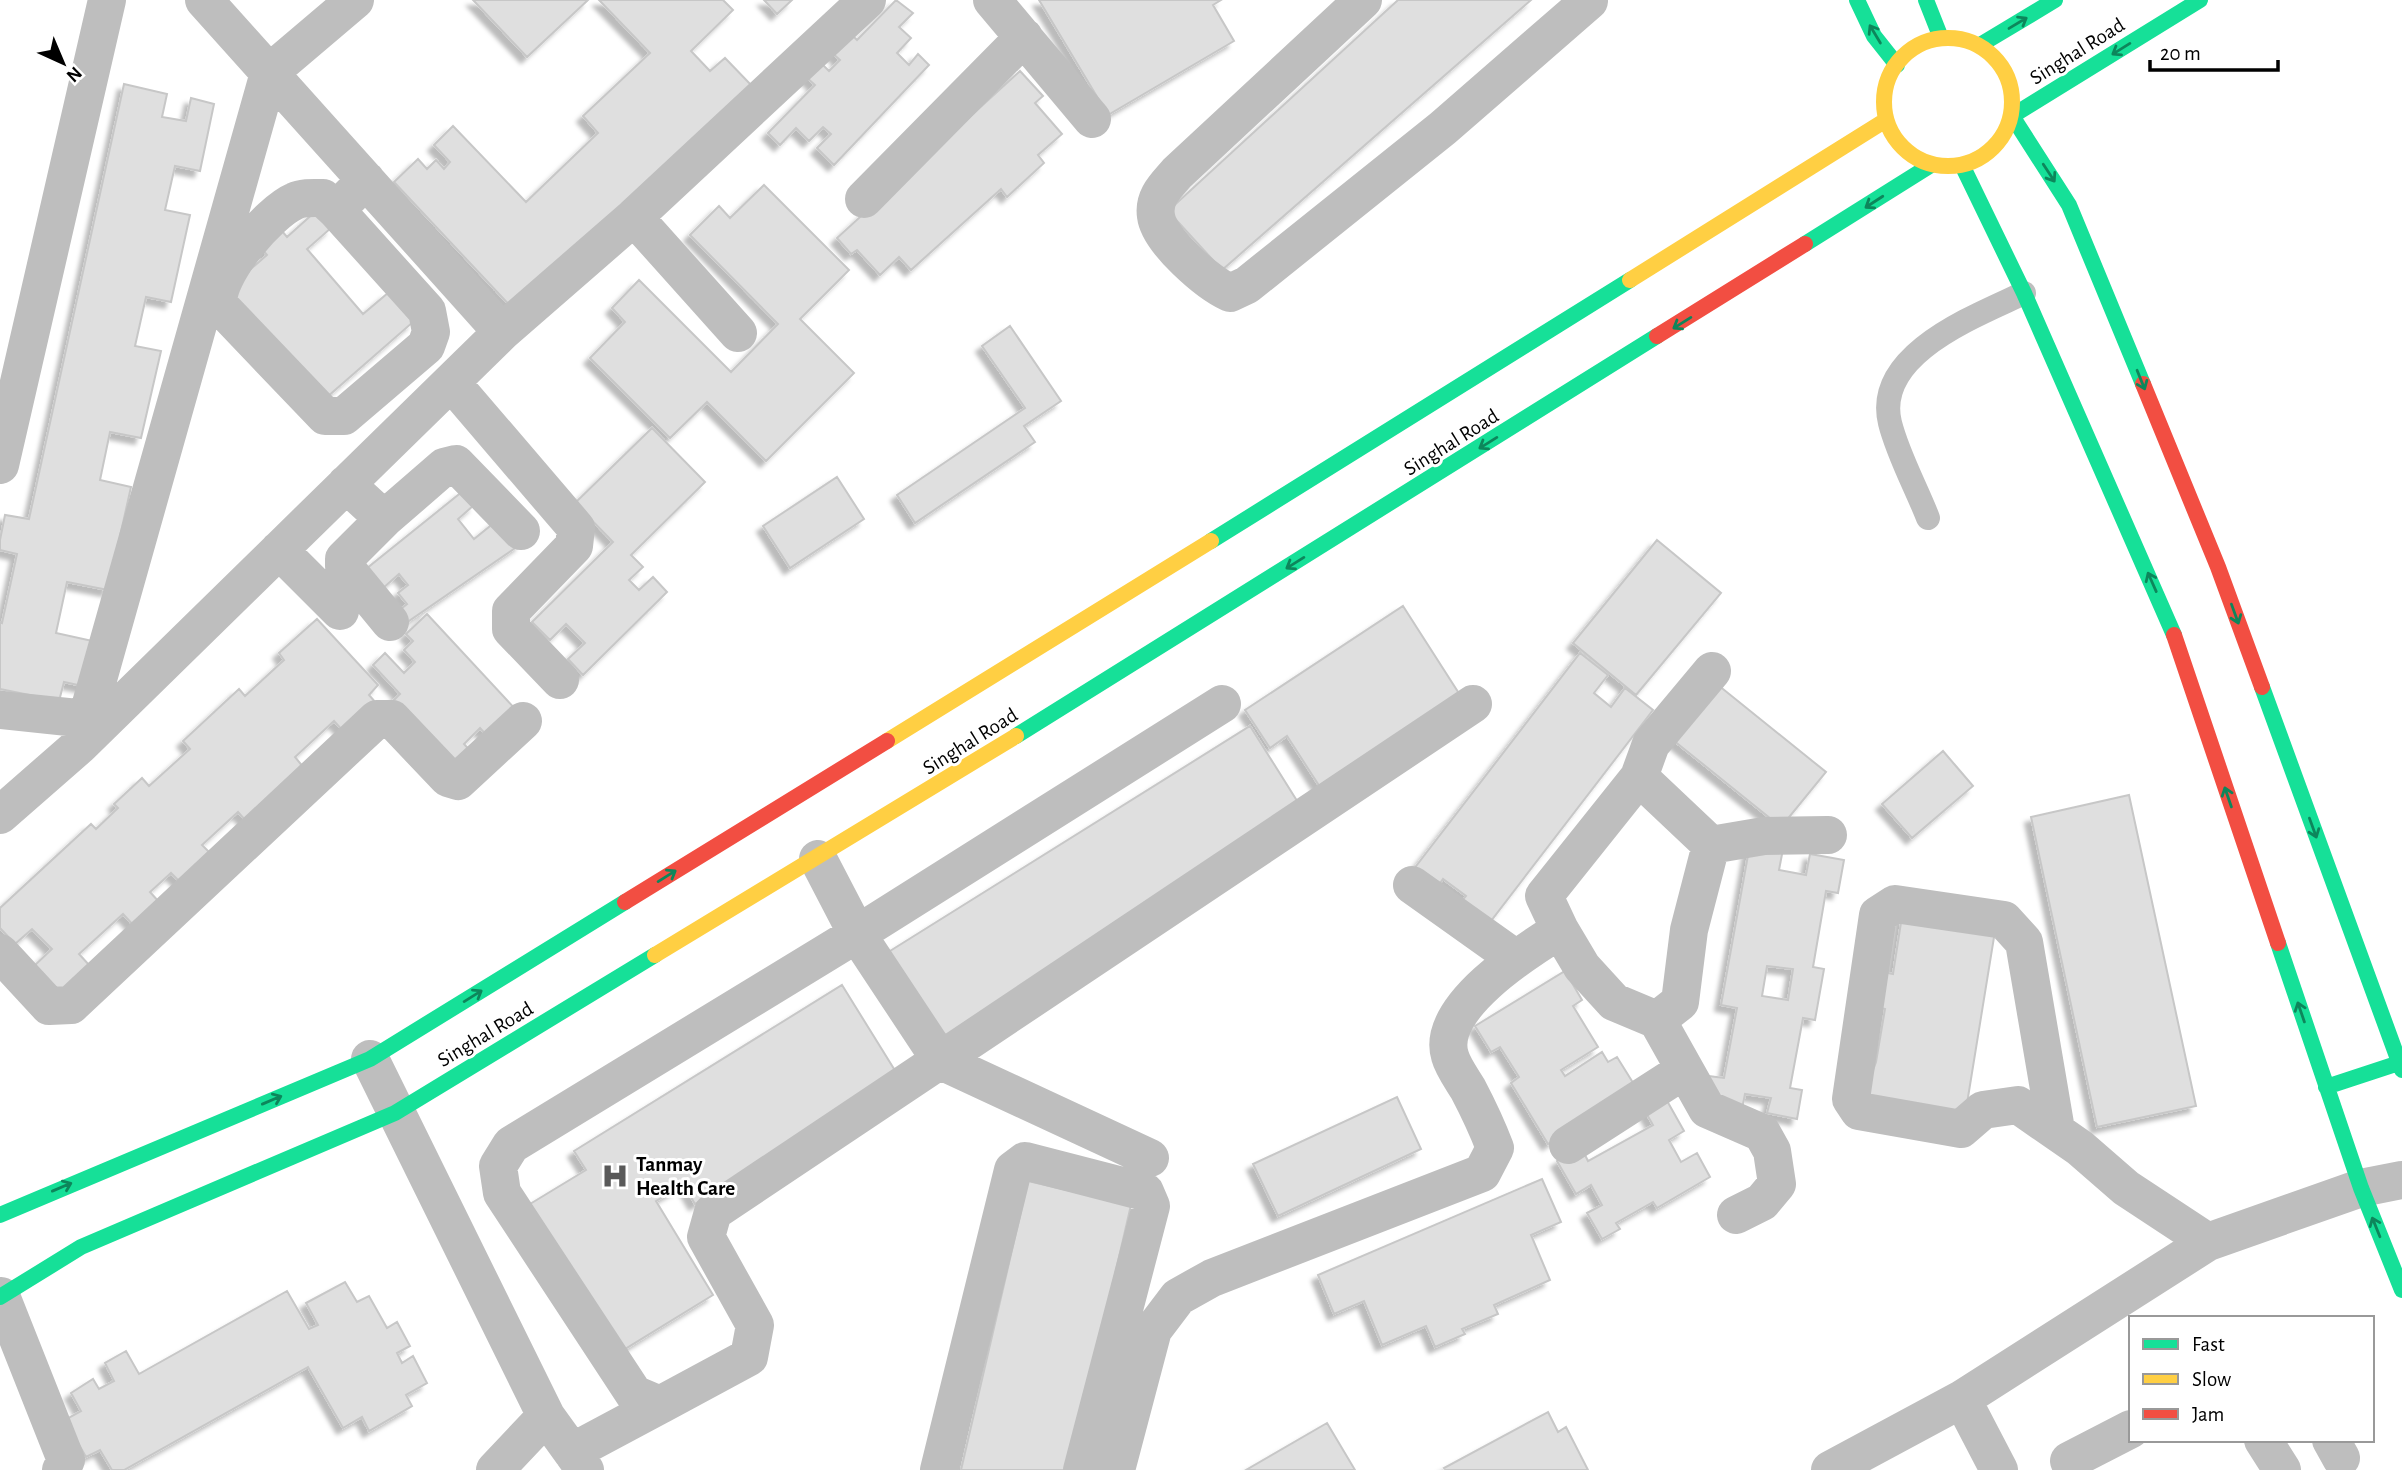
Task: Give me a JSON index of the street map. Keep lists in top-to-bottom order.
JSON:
{
  "streets": {
    "street": ["Singhal Road"]
  },
  "places": {
    "hospital": ["Tanmay Health Care"]
  },
  "legend": ["Fast", "Slow", "Jam"],
  "scale_bar": "20 m",
  "north": "bottom right"
}
